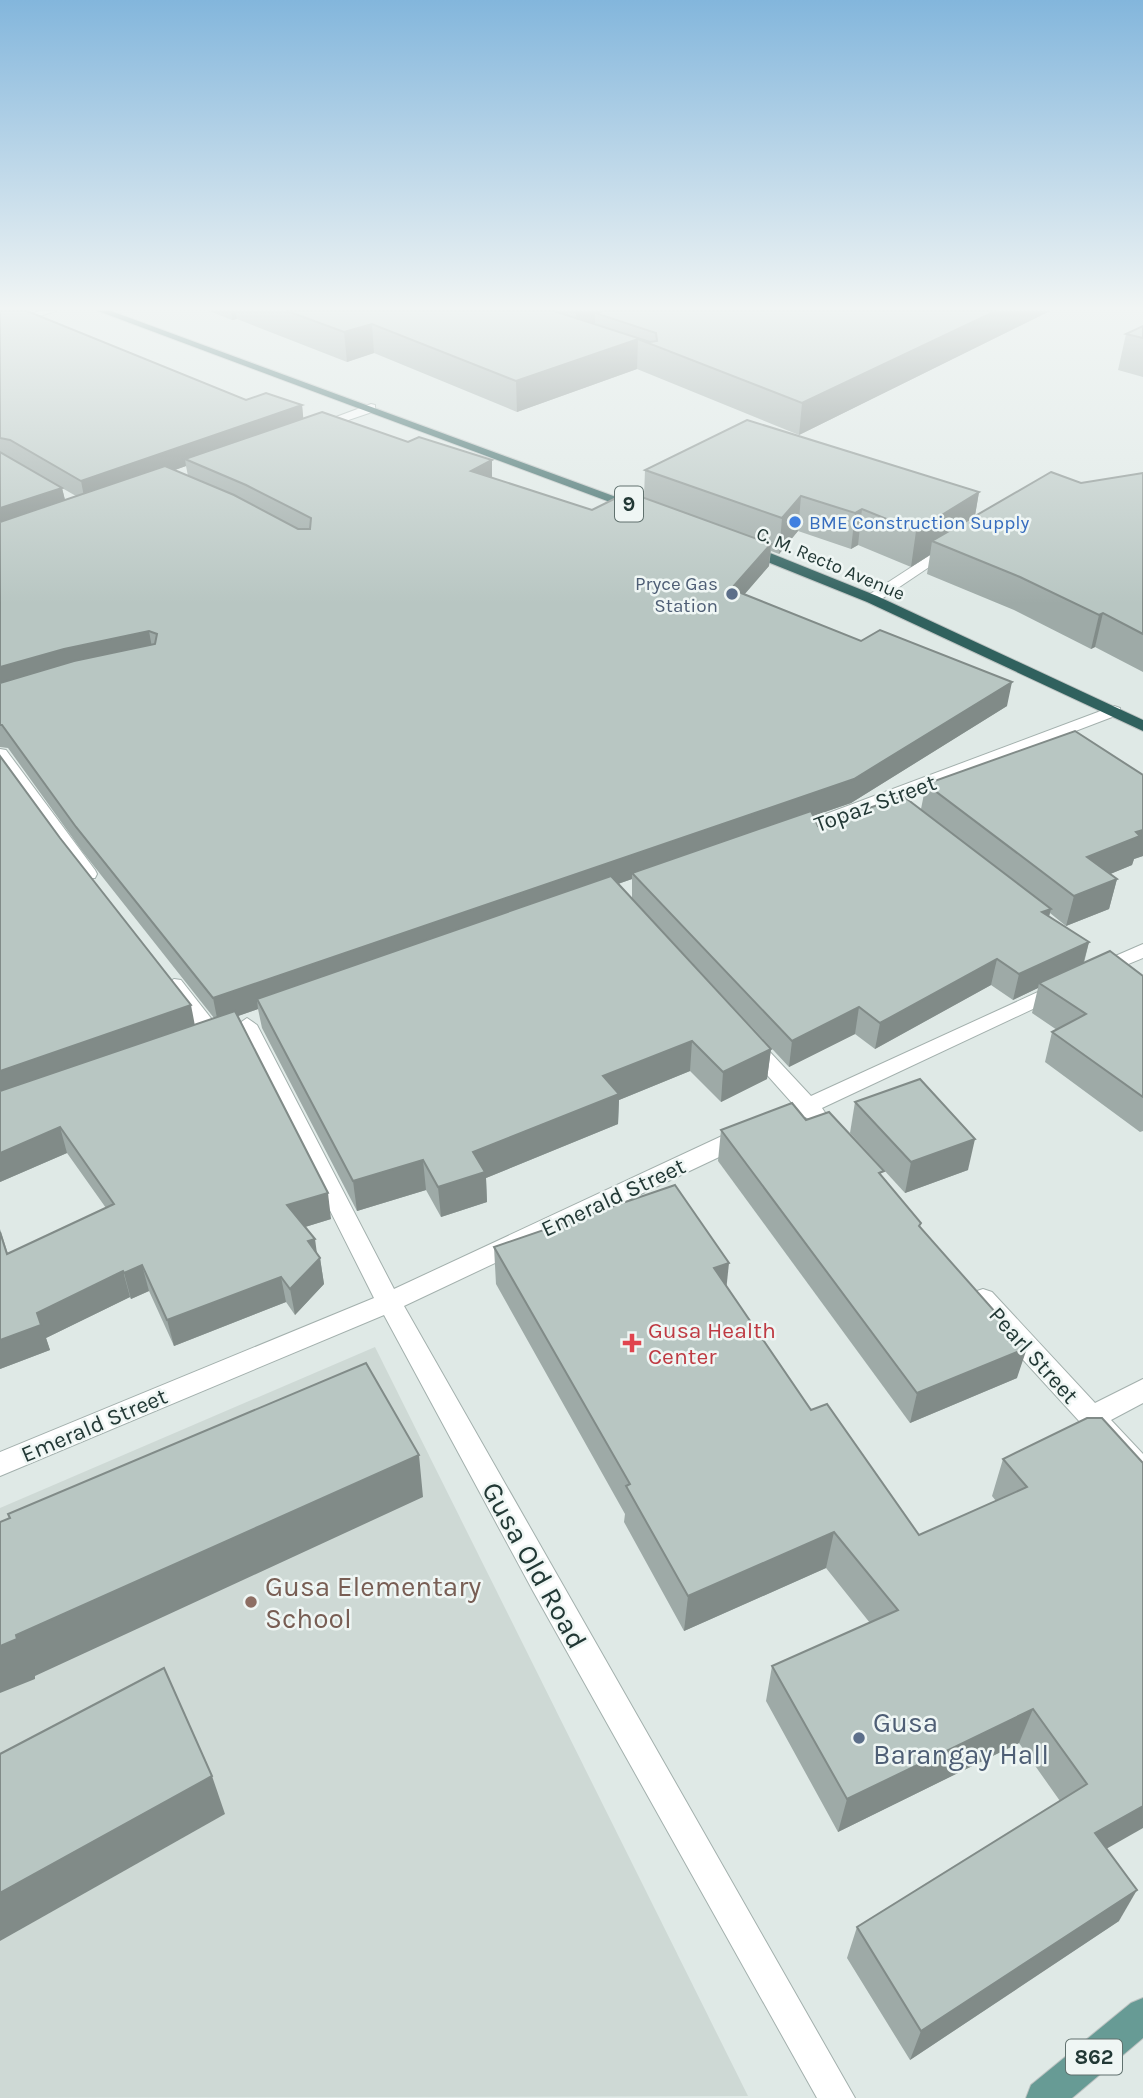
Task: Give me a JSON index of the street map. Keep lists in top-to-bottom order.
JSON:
{
  "streets": {
    "highway": ["9", "C. M. Recto Avenue"],
    "main road": ["862"],
    "street": [
      "Topaz Street",
      "Emerald Street",
      "Pearl Street",
      "Gusa Old Road"
    ]
  },
  "crossings": [
    ["C. M. Recto Avenue", "Topaz Street"],
    ["Emerald Street", "Gusa Old Road"]
  ],
  "places": {
    "other": [
      "BME Construction Supply",
      "Pryce Gas Station",
      "Gusa Elementary School",
      "Gusa Barangay Hall"
    ],
    "health": ["Gusa Health Center"]
  }
}
